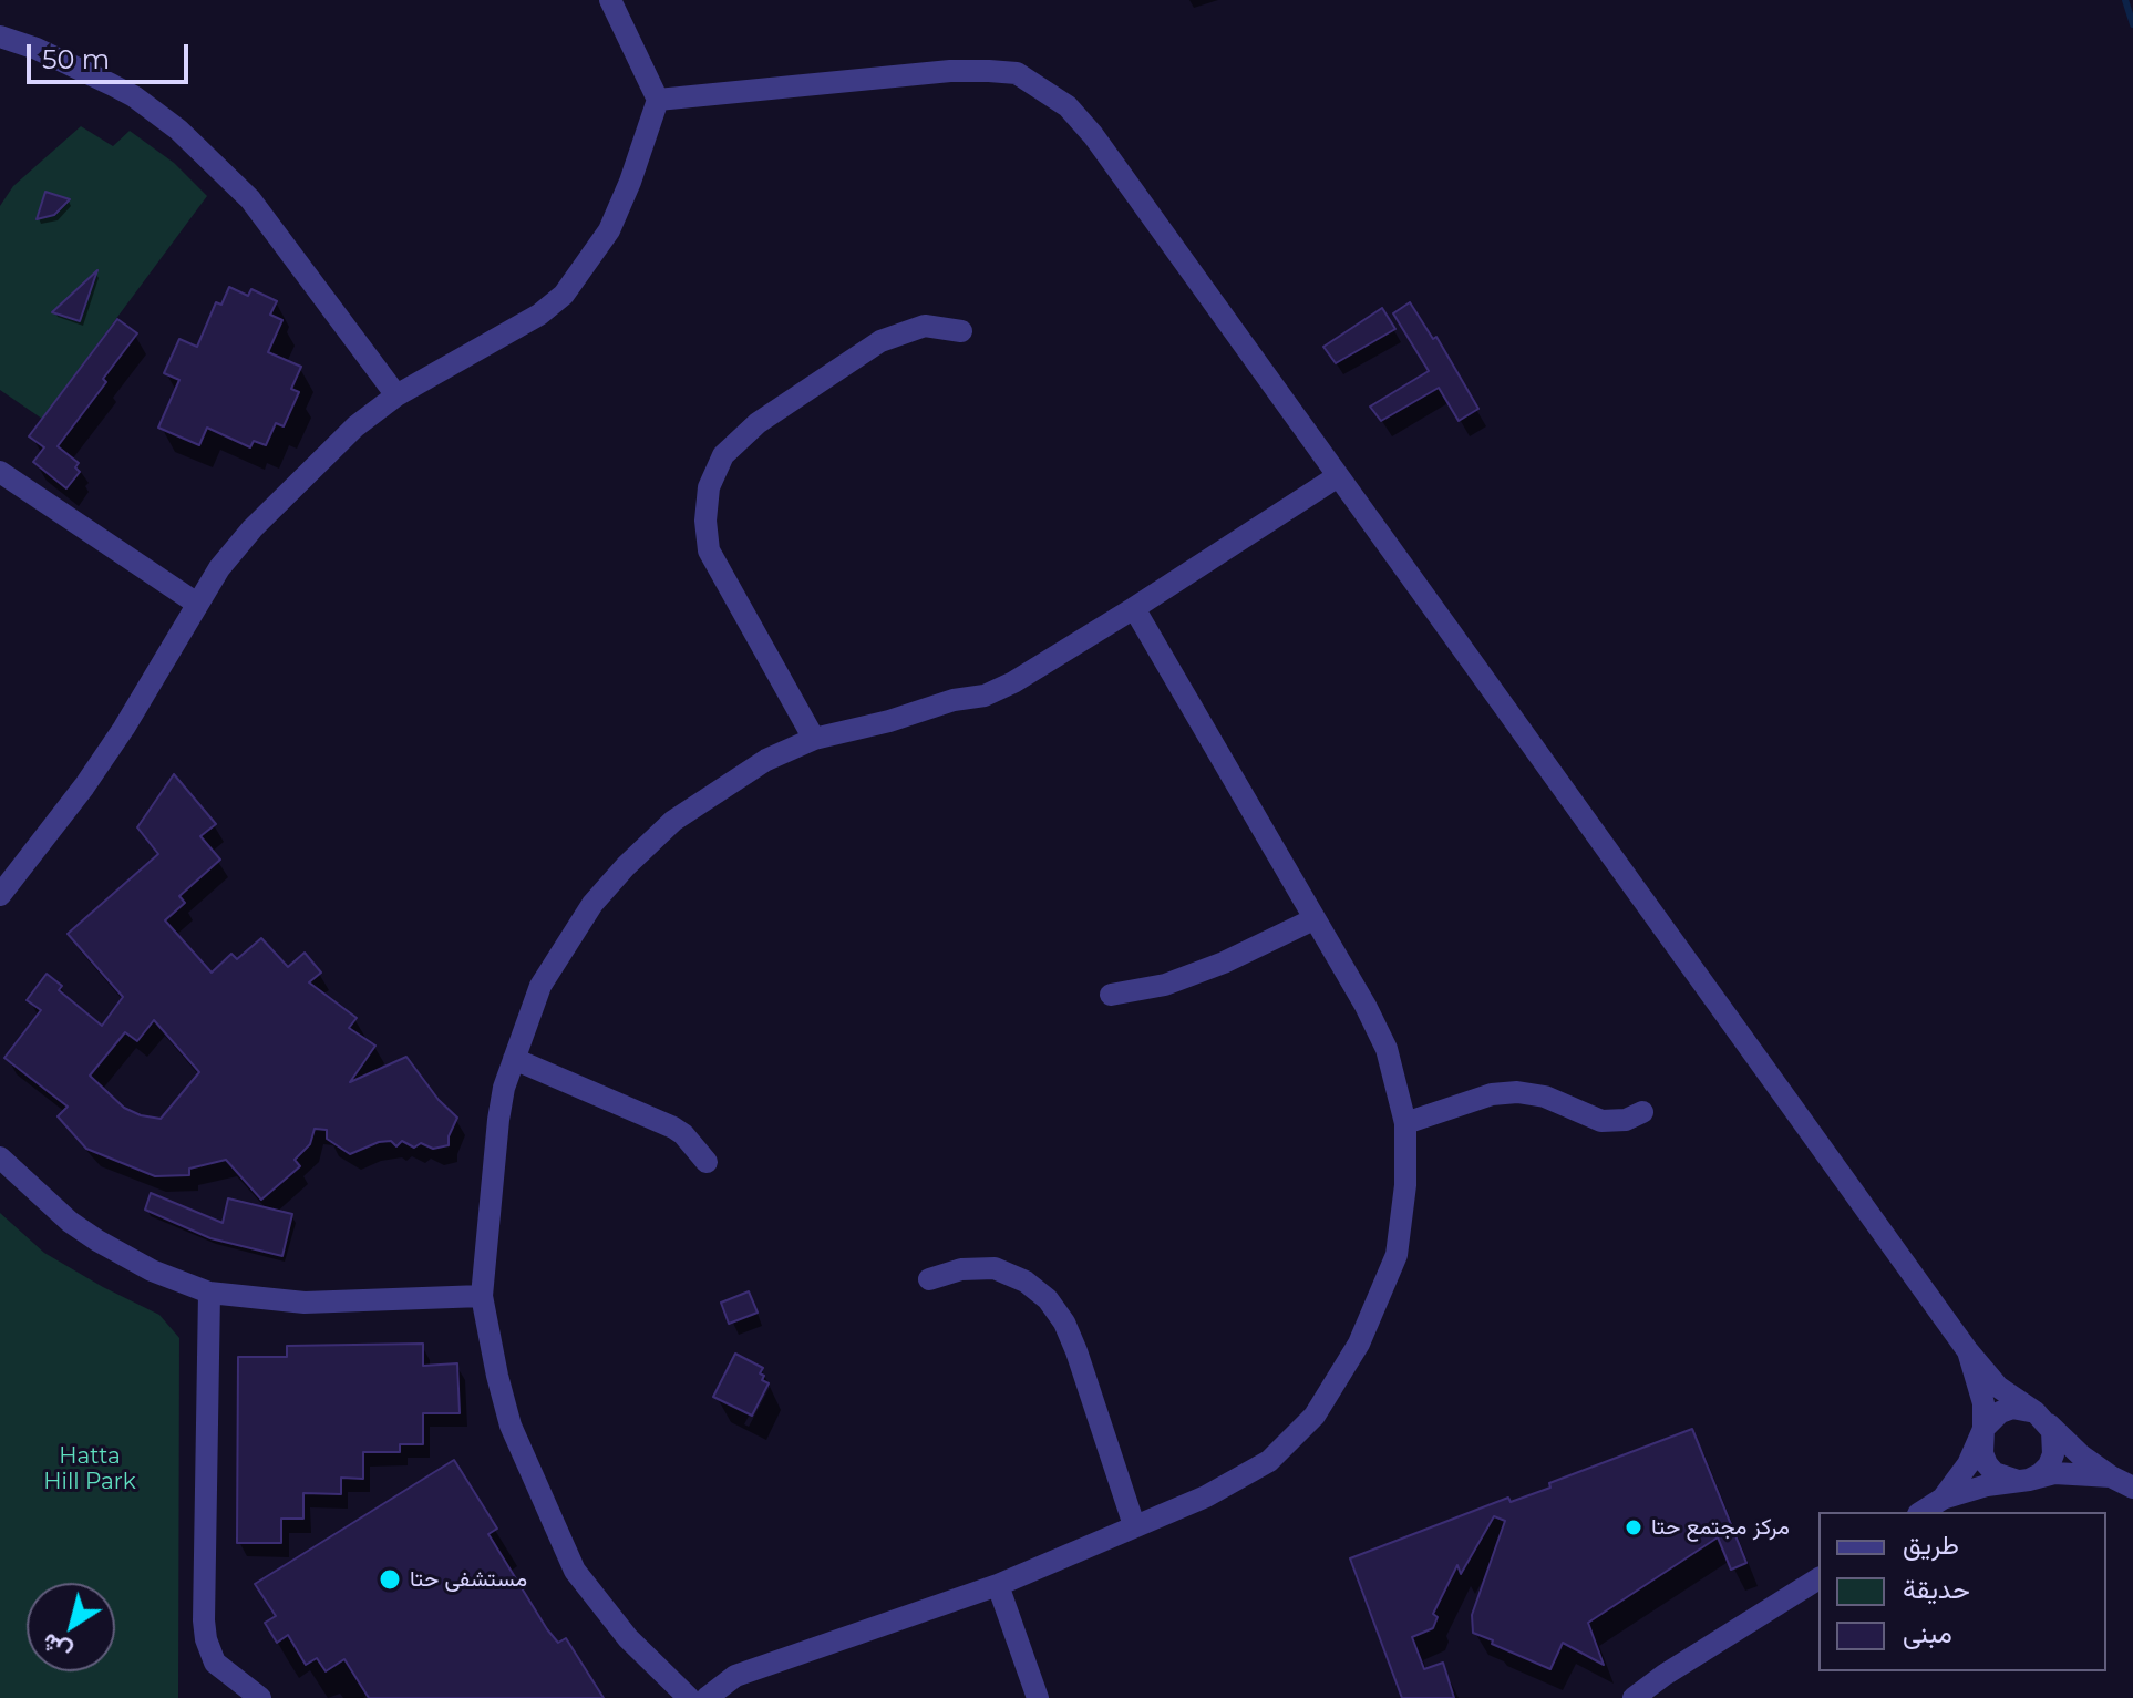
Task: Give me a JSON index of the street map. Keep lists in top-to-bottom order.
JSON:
{
  "parks": ["Hatta Hill Park"],
  "places": ["مركز مجتمع حتا", "مستشفى حتا"],
  "legend": ["طريق", "حديقة", "مبنى"],
  "scale_bar": "50 m",
  "north": "bottom left"
}
